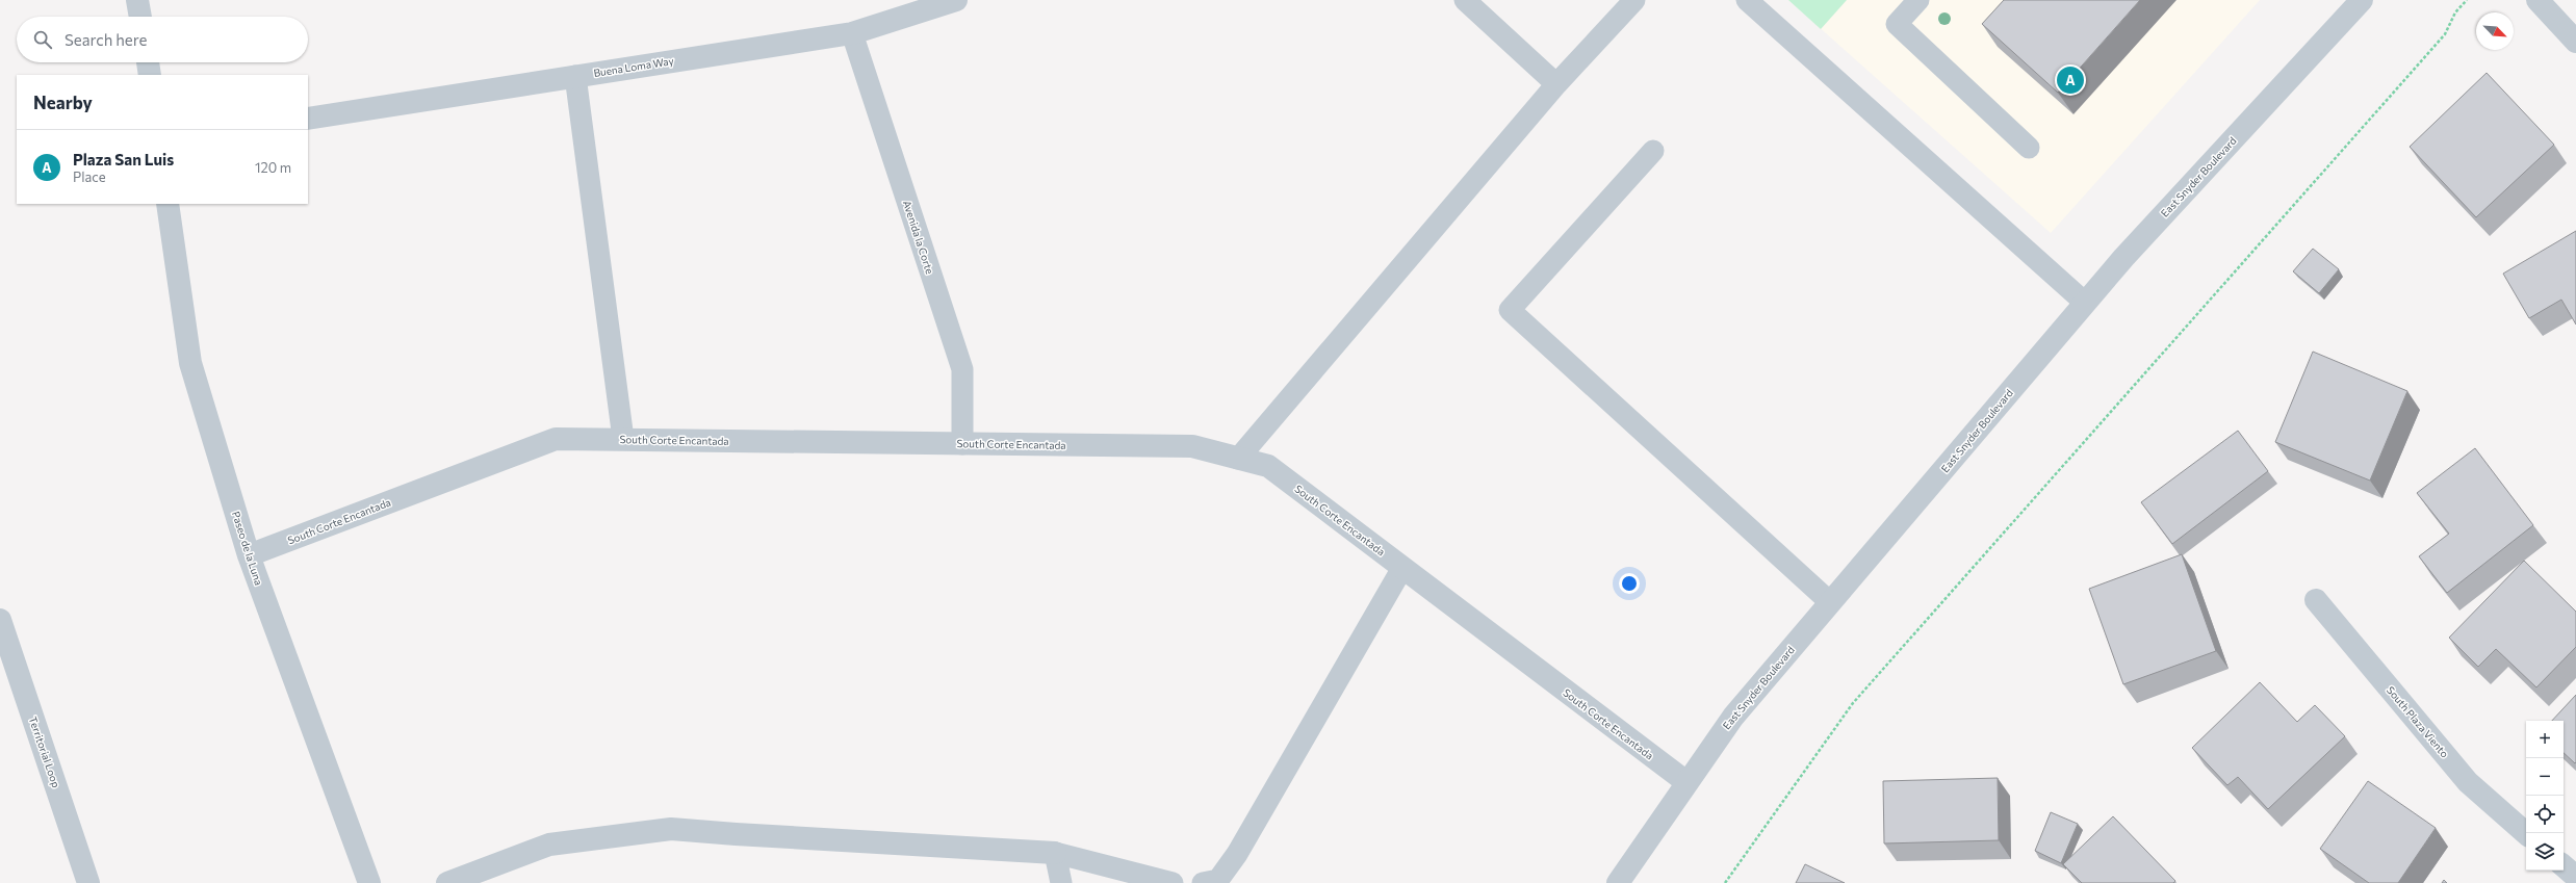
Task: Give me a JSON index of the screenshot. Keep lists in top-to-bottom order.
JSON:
{
  "streets": {
    "street": [
      "Buena Loma Way",
      "East Snyder Boulevard",
      "South Corte Encantada",
      "Paseo de la Luna",
      "South Plaza Viento",
      "Territorial Loop"
    ],
    "lane": ["Avenida la Corte"]
  },
  "crossings": [
    ["Buena Loma Way", "Avenida la Corte"],
    ["East Snyder Boulevard", "South Corte Encantada"],
    ["Avenida la Corte", "South Corte Encantada"],
    ["South Corte Encantada", "Paseo de la Luna"]
  ],
  "north": "bottom right",
  "page": {
    "search": "Search here",
    "pins": "A",
    "heading": "Nearby",
    "list": [
      {
        "mark": "A",
        "name": "Plaza San Luis",
        "note": "Place",
        "value": "120 m"
      }
    ],
    "map_buttons": ["+", "−"]
  }
}
